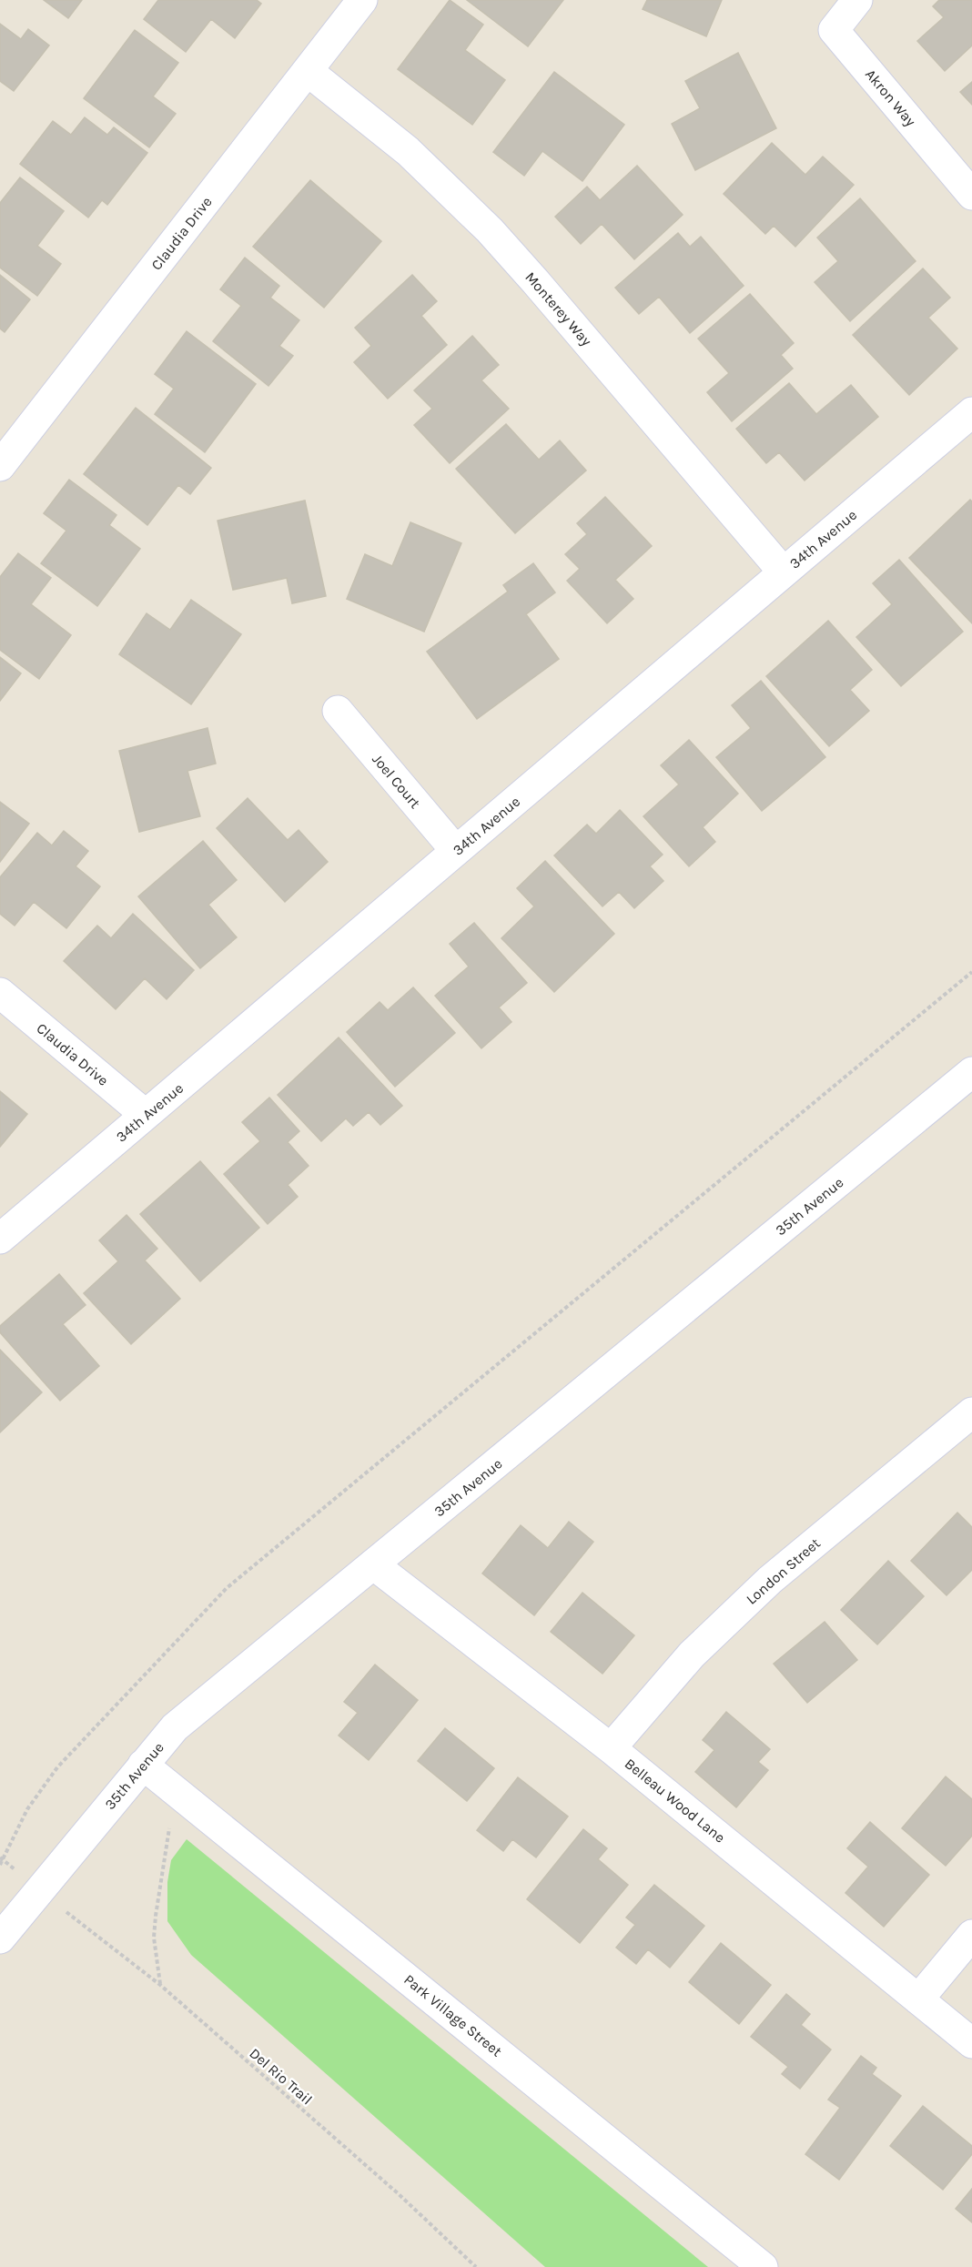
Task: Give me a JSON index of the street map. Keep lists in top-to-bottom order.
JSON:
{
  "streets": {
    "street": [
      "Akron Way",
      "Claudia Drive",
      "Monterey Way",
      "34th Avenue",
      "Joel Court",
      "35th Avenue",
      "London Street",
      "Belleau Wood Lane",
      "Park Village Street"
    ],
    "path": ["Del Rio Trail"]
  },
  "crossings": [
    ["Claudia Drive", "Monterey Way"],
    ["Claudia Drive", "34th Avenue"],
    ["Monterey Way", "34th Avenue"],
    ["34th Avenue", "Joel Court"],
    ["35th Avenue", "Belleau Wood Lane"],
    ["35th Avenue", "Park Village Street"],
    ["London Street", "Belleau Wood Lane"]
  ]
}
